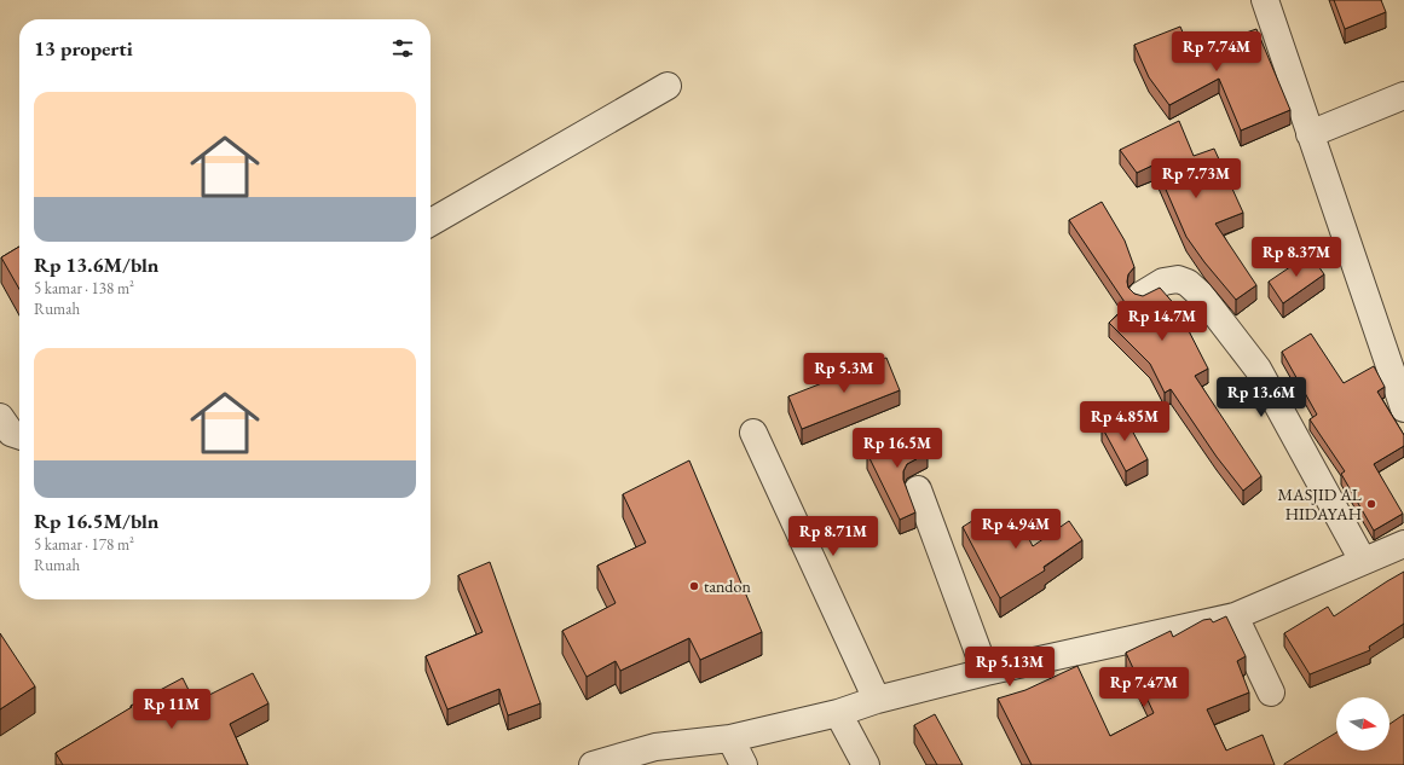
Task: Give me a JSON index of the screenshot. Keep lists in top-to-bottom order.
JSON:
{
  "places": ["MASJID AL HIDAYAH", "tandon"],
  "north": "right",
  "page": {
    "heading": "13 properti",
    "price": [
      "Rp 7.74M",
      "Rp 7.73M",
      "Rp 8.37M",
      "Rp 14.7M",
      "Rp 5.3M",
      "Rp 13.6M",
      "Rp 4.85M",
      "Rp 16.5M",
      "Rp 4.94M",
      "Rp 8.71M",
      "Rp 5.13M",
      "Rp 7.47M",
      "Rp 11M"
    ],
    "list": [
      {
        "name": "Rp 13.6M/bln",
        "note": "5 kamar · 138 m² · Rumah"
      },
      {
        "name": "Rp 16.5M/bln",
        "note": "5 kamar · 178 m² · Rumah"
      }
    ]
  }
}
